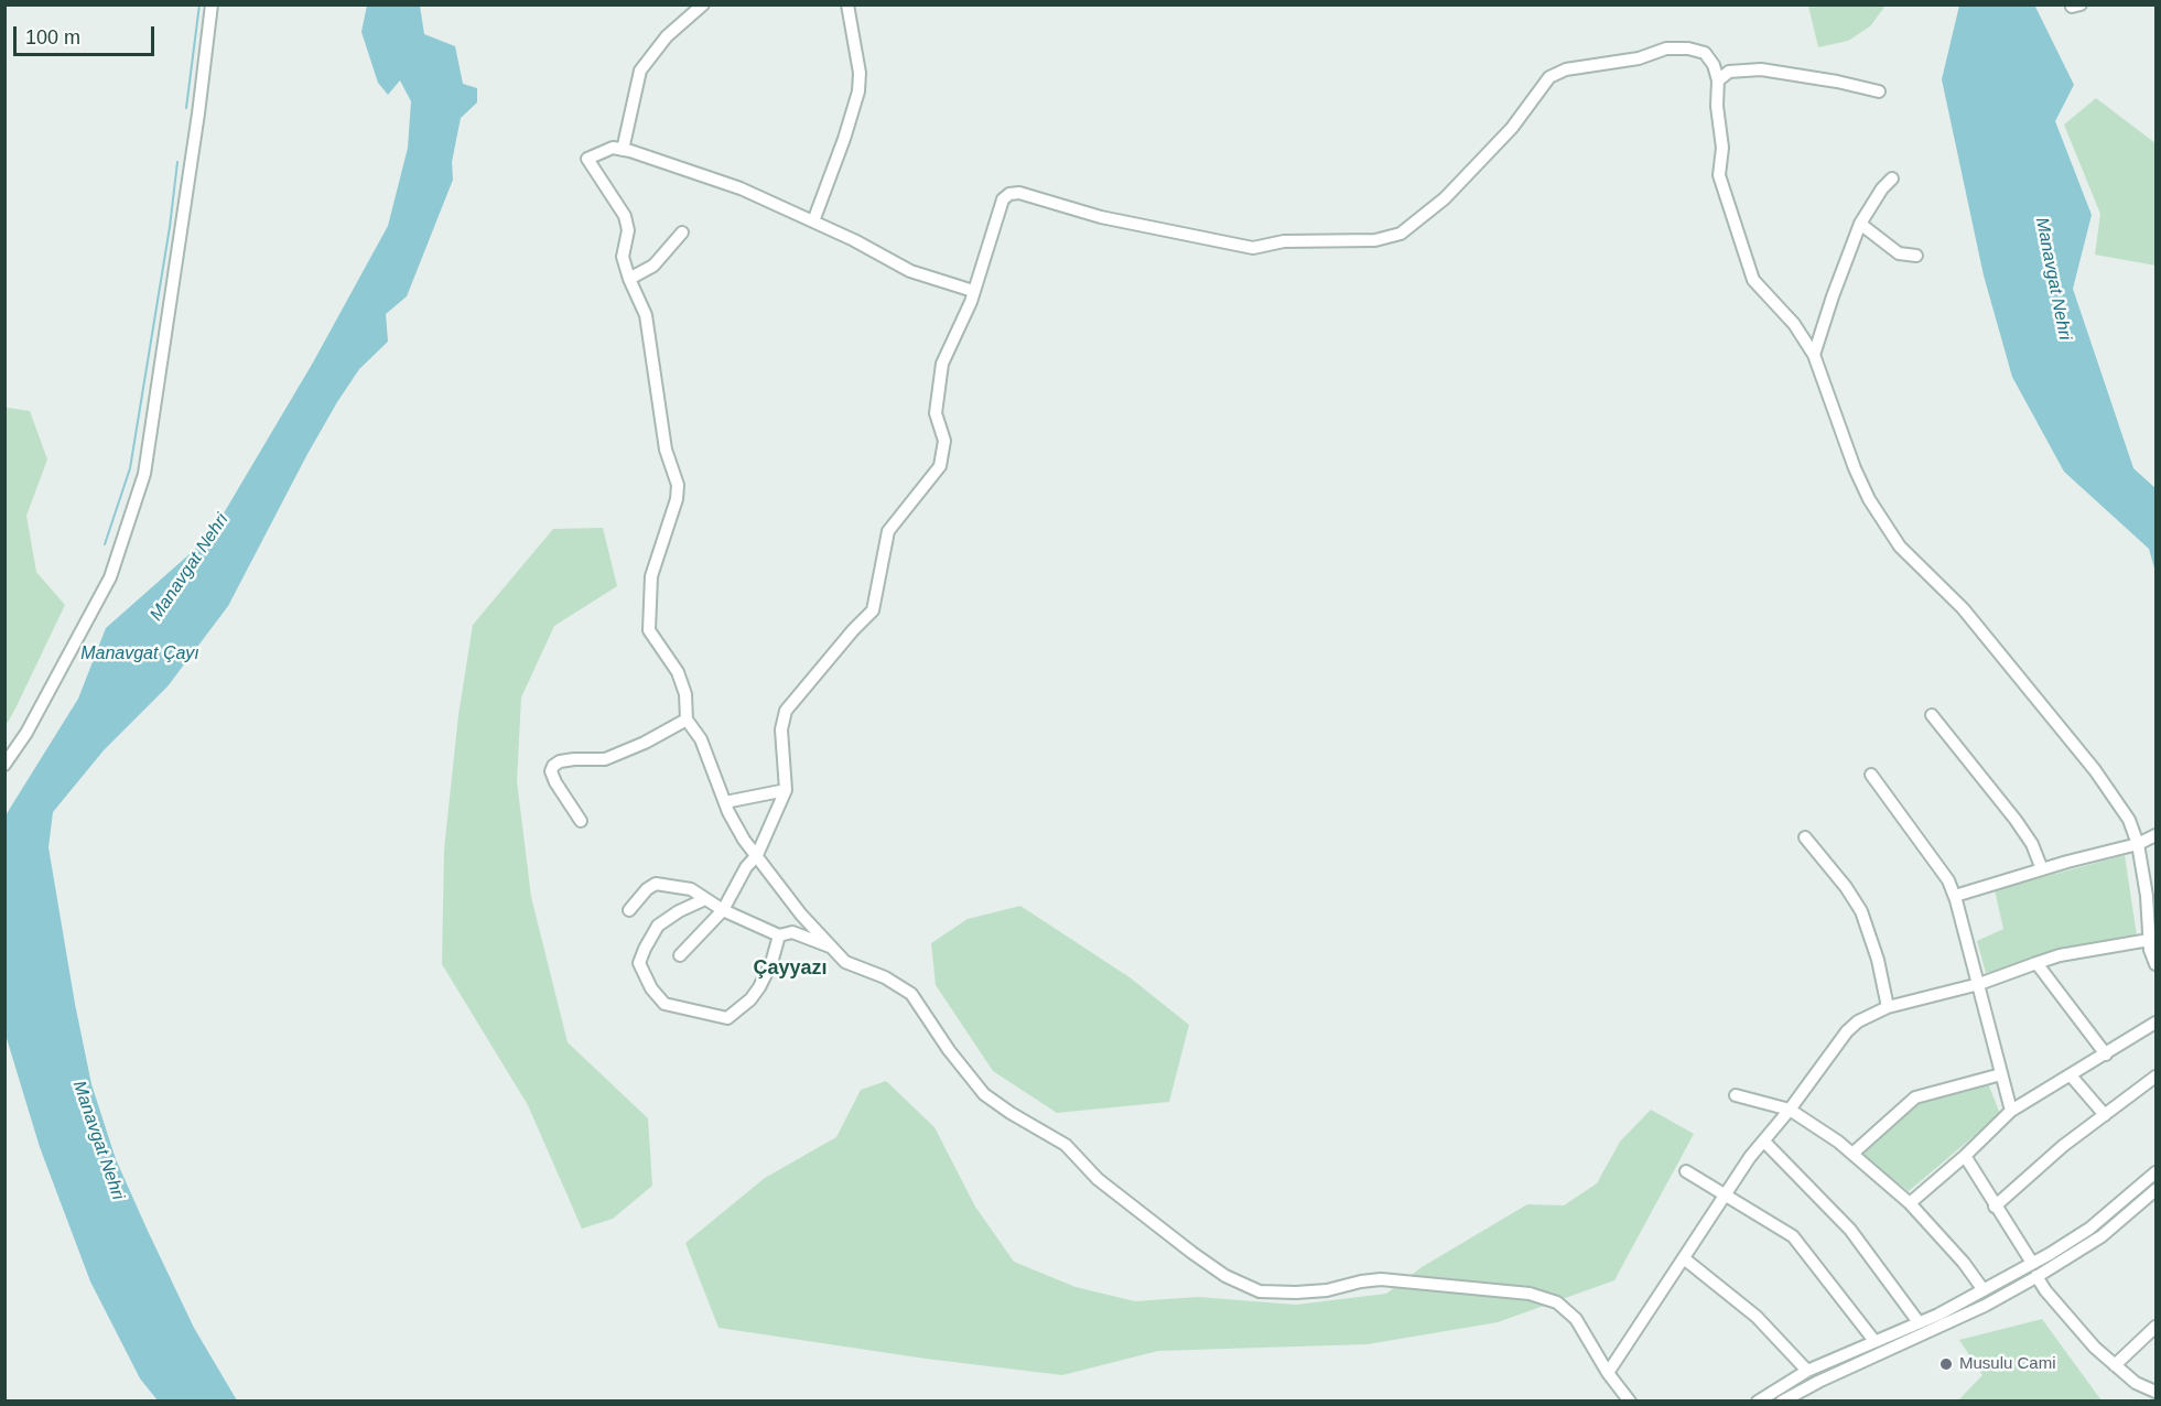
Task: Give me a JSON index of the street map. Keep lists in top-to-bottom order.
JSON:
{
  "districts": ["Çayyazı"],
  "water": ["Manavgat Nehri", "Manavgat Çayı"],
  "places": ["Musulu Cami"],
  "scale_bar": "100 m"
}
